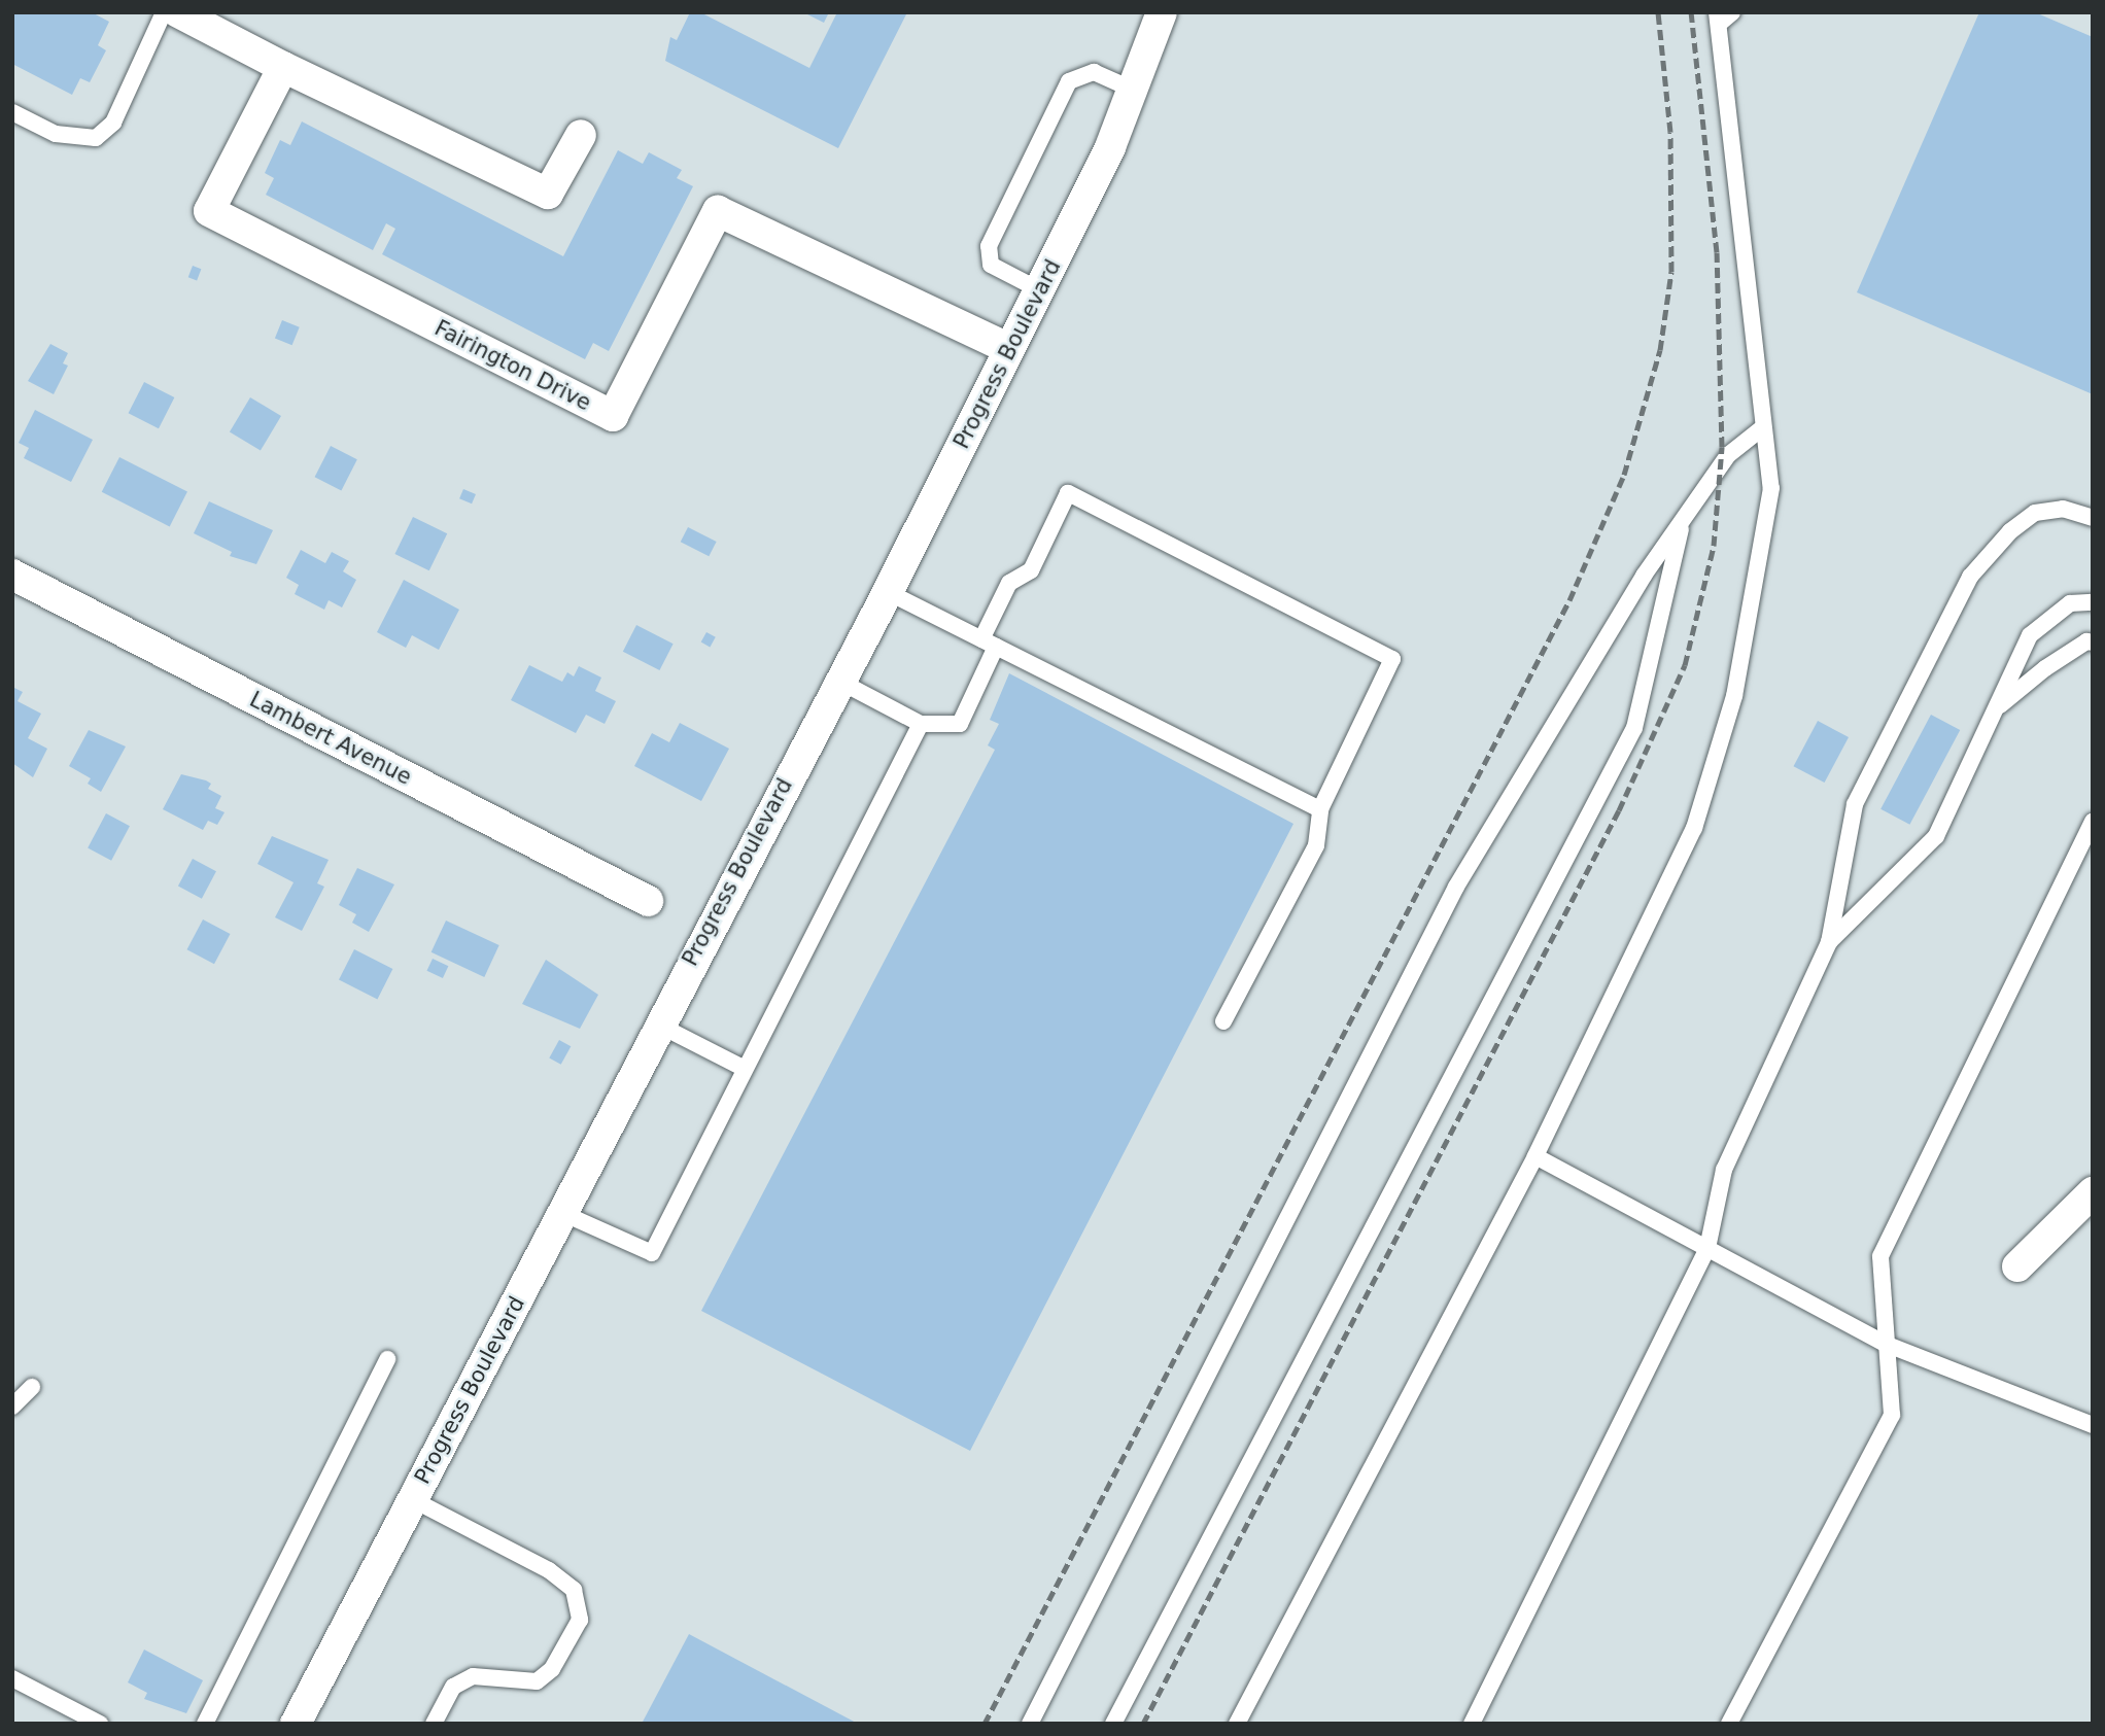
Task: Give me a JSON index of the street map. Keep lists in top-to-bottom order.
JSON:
{
  "streets": {
    "street": ["Progress Boulevard", "Fairington Drive", "Lambert Avenue"]
  },
  "crossings": [
    ["Progress Boulevard", "Fairington Drive"]
  ]
}
